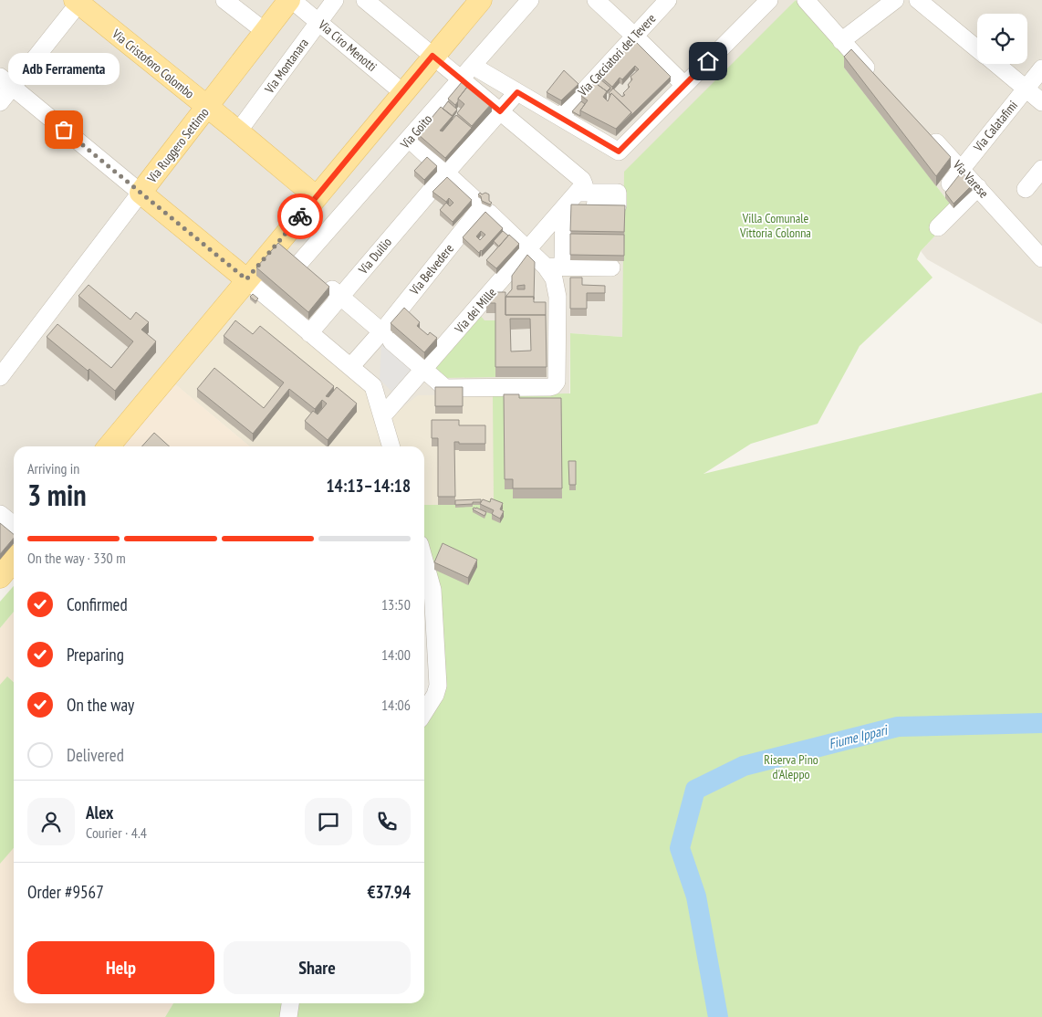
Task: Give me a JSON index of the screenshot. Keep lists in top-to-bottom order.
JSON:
{
  "streets": {
    "main road": ["Via Cristoforo Colombo", "Via Ruggero Settimo"],
    "street": [
      "Via Ciro Menotti",
      "Via Cacciatori del Tevere",
      "Via Montanara",
      "Via Calatafimi",
      "Via Goito",
      "Via Varese",
      "Via Duilio",
      "Via Belvedere",
      "Via dei Mille"
    ]
  },
  "crossings": [
    ["Via Ciro Menotti", "Via Montanara"],
    ["Via Ciro Menotti", "Via Ruggero Settimo"],
    ["Via Cristoforo Colombo", "Via Montanara"],
    ["Via Cristoforo Colombo", "Via Ruggero Settimo"],
    ["Via Calatafimi", "Via Varese"]
  ],
  "water": ["Fiume Ippari"],
  "parks": ["Villa Comunale Vittoria Colonna", "Riserva Pino d'Aleppo"],
  "places": ["Adb Ferramenta"],
  "page": {
    "bubble": "Adb Ferramenta",
    "heading": ["3 min", "Arriving in", "14:13–14:18"],
    "panel": [
      "Alex",
      "Courier · 4.4",
      "Order #9567",
      "€37.94"
    ],
    "bar": "On the way · 330 m",
    "list": [
      ["Confirmed", "13:50"],
      ["Preparing", "14:00"],
      ["On the way", "14:06"],
      "Delivered"
    ],
    "buttons": ["Help", "Share"]
  }
}
